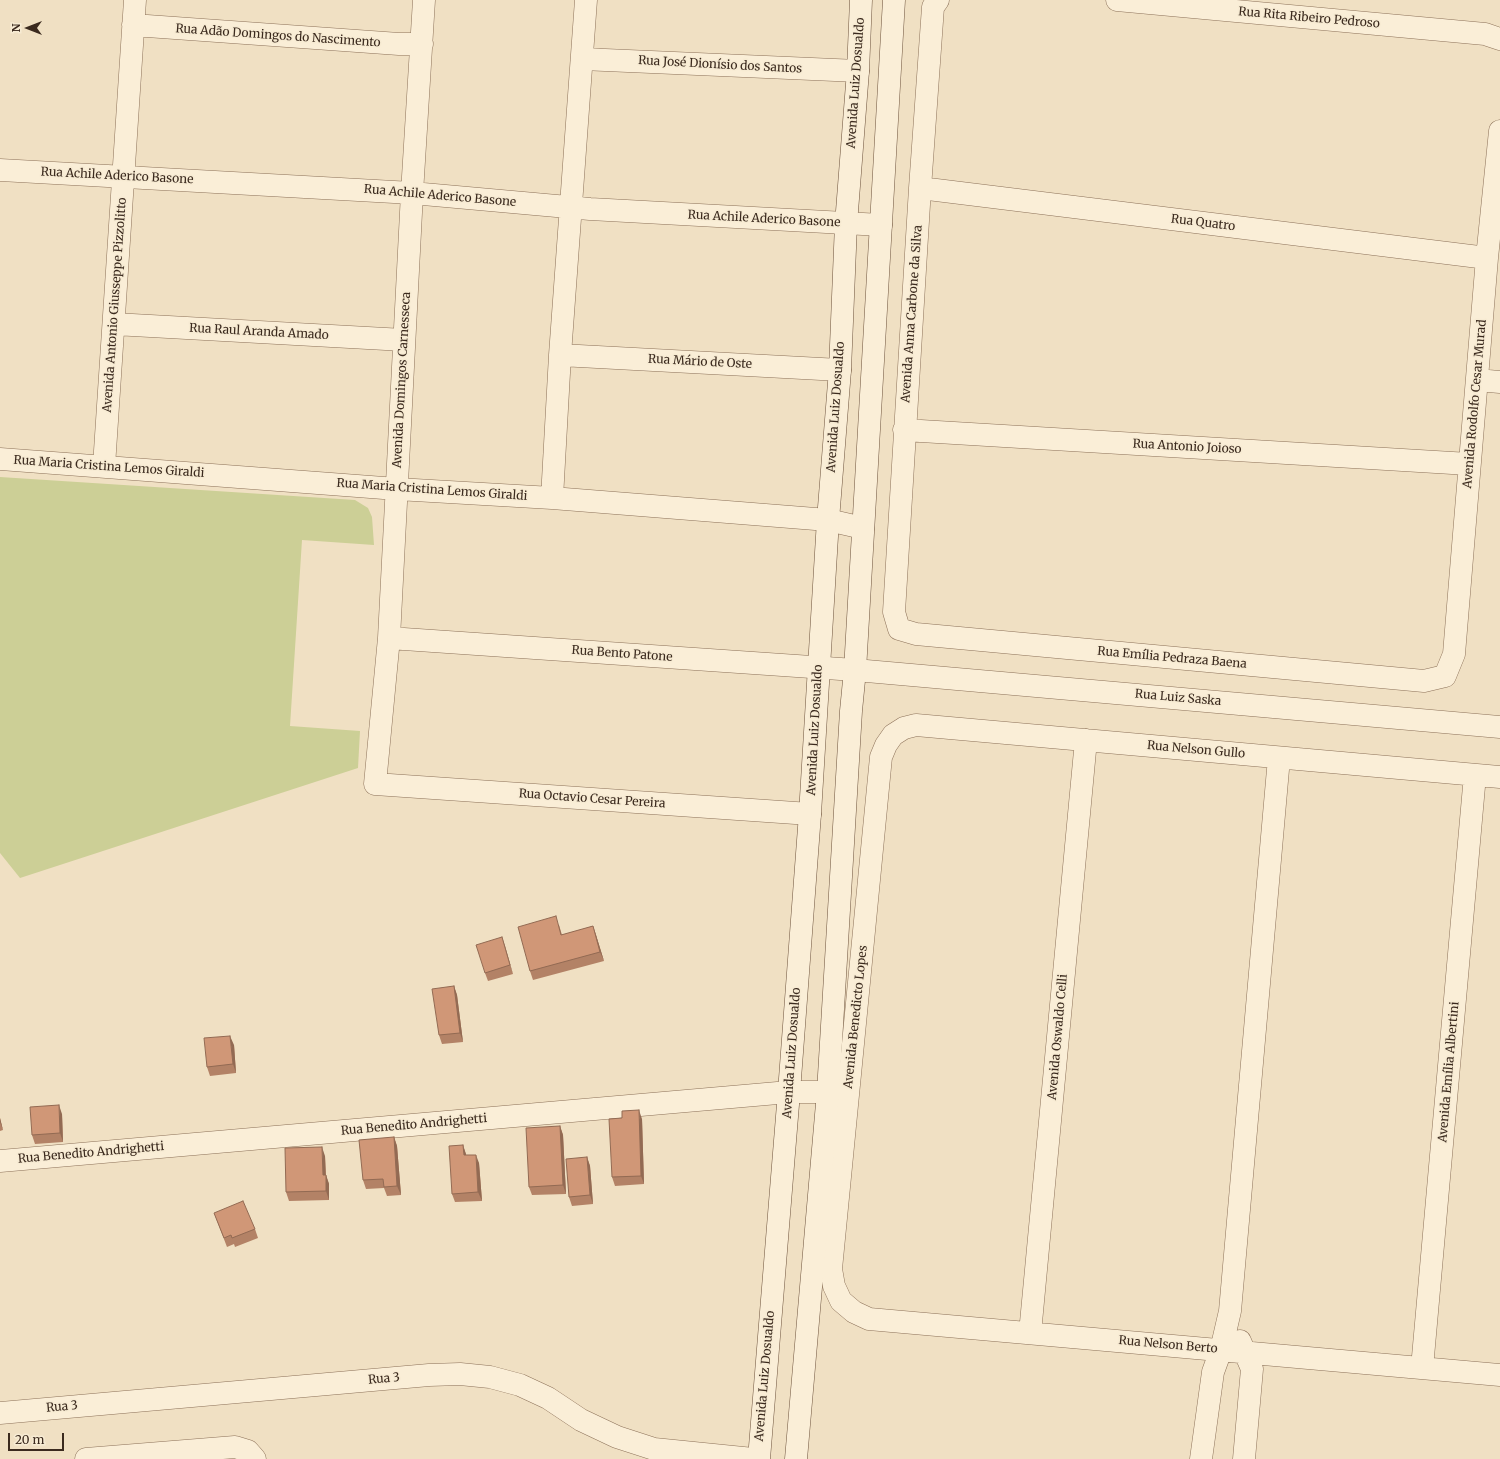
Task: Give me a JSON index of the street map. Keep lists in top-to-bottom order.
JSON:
{
  "streets": {
    "street": [
      "Rua Rita Ribeiro Pedroso",
      "Rua Adão Domingos do Nascimento",
      "Rua José Dionísio dos Santos",
      "Avenida Luiz Dosualdo",
      "Rua Achile Aderico Basone",
      "Rua Quatro",
      "Avenida Antonio Giusseppe Pizzolitto",
      "Avenida Anna Carbone da Silva",
      "Rua Raul Aranda Amado",
      "Rua Mário de Oste",
      "Avenida Domingos Carnesseca",
      "Avenida Rodolfo Cesar Murad",
      "Rua Antonio Joioso",
      "Rua Maria Cristina Lemos Giraldi",
      "Rua Bento Patone",
      "Rua Emília Pedraza Baena",
      "Rua Luiz Saska",
      "Rua Nelson Gullo",
      "Rua Octavio Cesar Pereira",
      "Avenida Benedicto Lopes",
      "Avenida Oswaldo Celli",
      "Avenida Emília Albertini",
      "Rua Benedito Andrighetti",
      "Rua Nelson Berto",
      "Rua 3"
    ]
  },
  "crossings": [
    ["Rua Adão Domingos do Nascimento", "Avenida Antonio Giusseppe Pizzolitto"],
    ["Rua Adão Domingos do Nascimento", "Avenida Domingos Carnesseca"],
    ["Rua José Dionísio dos Santos", "Avenida Luiz Dosualdo"],
    ["Avenida Luiz Dosualdo", "Rua Achile Aderico Basone"],
    ["Avenida Luiz Dosualdo", "Rua Mário de Oste"],
    ["Avenida Luiz Dosualdo", "Rua Maria Cristina Lemos Giraldi"],
    ["Avenida Luiz Dosualdo", "Rua Bento Patone"],
    ["Avenida Luiz Dosualdo", "Rua Octavio Cesar Pereira"],
    ["Avenida Luiz Dosualdo", "Rua Benedito Andrighetti"],
    ["Rua Achile Aderico Basone", "Avenida Antonio Giusseppe Pizzolitto"],
    ["Rua Achile Aderico Basone", "Avenida Domingos Carnesseca"],
    ["Rua Quatro", "Avenida Anna Carbone da Silva"],
    ["Rua Quatro", "Avenida Rodolfo Cesar Murad"],
    ["Avenida Antonio Giusseppe Pizzolitto", "Rua Raul Aranda Amado"],
    ["Avenida Antonio Giusseppe Pizzolitto", "Rua Maria Cristina Lemos Giraldi"],
    ["Avenida Anna Carbone da Silva", "Rua Antonio Joioso"],
    ["Avenida Anna Carbone da Silva", "Rua Emília Pedraza Baena"],
    ["Rua Raul Aranda Amado", "Avenida Domingos Carnesseca"],
    ["Avenida Domingos Carnesseca", "Rua Maria Cristina Lemos Giraldi"],
    ["Avenida Domingos Carnesseca", "Rua Bento Patone"],
    ["Avenida Domingos Carnesseca", "Rua Octavio Cesar Pereira"],
    ["Avenida Rodolfo Cesar Murad", "Rua Antonio Joioso"],
    ["Avenida Rodolfo Cesar Murad", "Rua Emília Pedraza Baena"],
    ["Rua Bento Patone", "Rua Luiz Saska"],
    ["Rua Nelson Gullo", "Avenida Benedicto Lopes"],
    ["Rua Nelson Gullo", "Avenida Oswaldo Celli"],
    ["Rua Nelson Gullo", "Avenida Emília Albertini"],
    ["Avenida Benedicto Lopes", "Rua Nelson Berto"],
    ["Avenida Oswaldo Celli", "Rua Nelson Berto"],
    ["Avenida Emília Albertini", "Rua Nelson Berto"]
  ],
  "scale_bar": "20 m",
  "north": "left"
}
